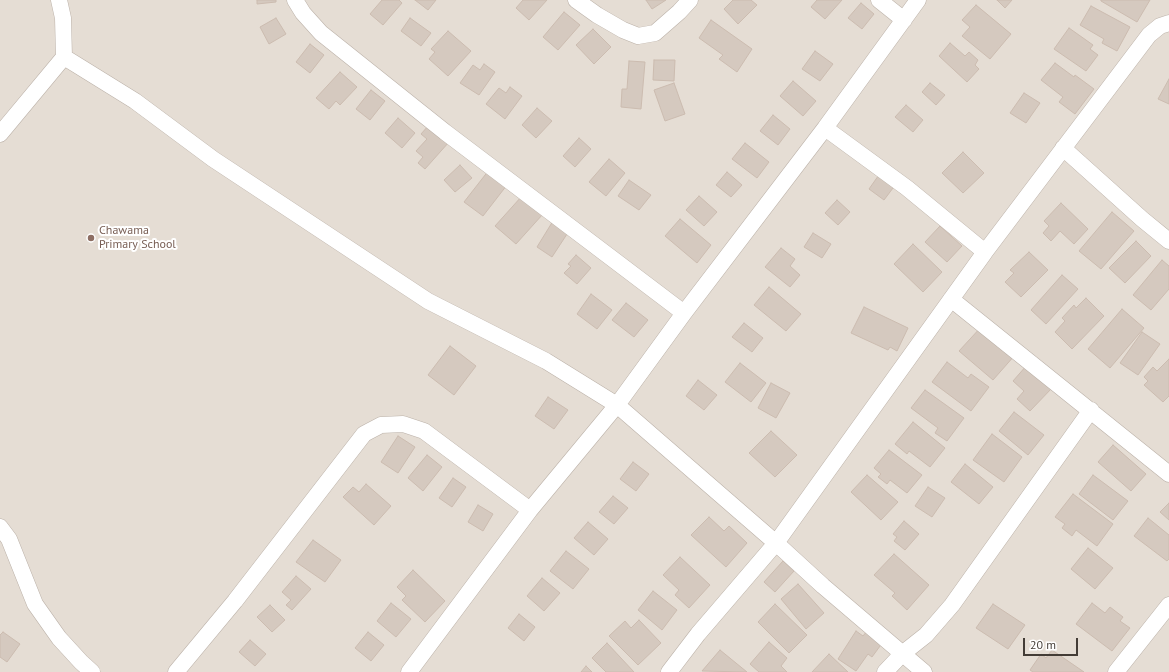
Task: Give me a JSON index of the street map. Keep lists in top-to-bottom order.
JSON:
{
  "places": ["Chawama Primary School"],
  "scale_bar": "20 m"
}
